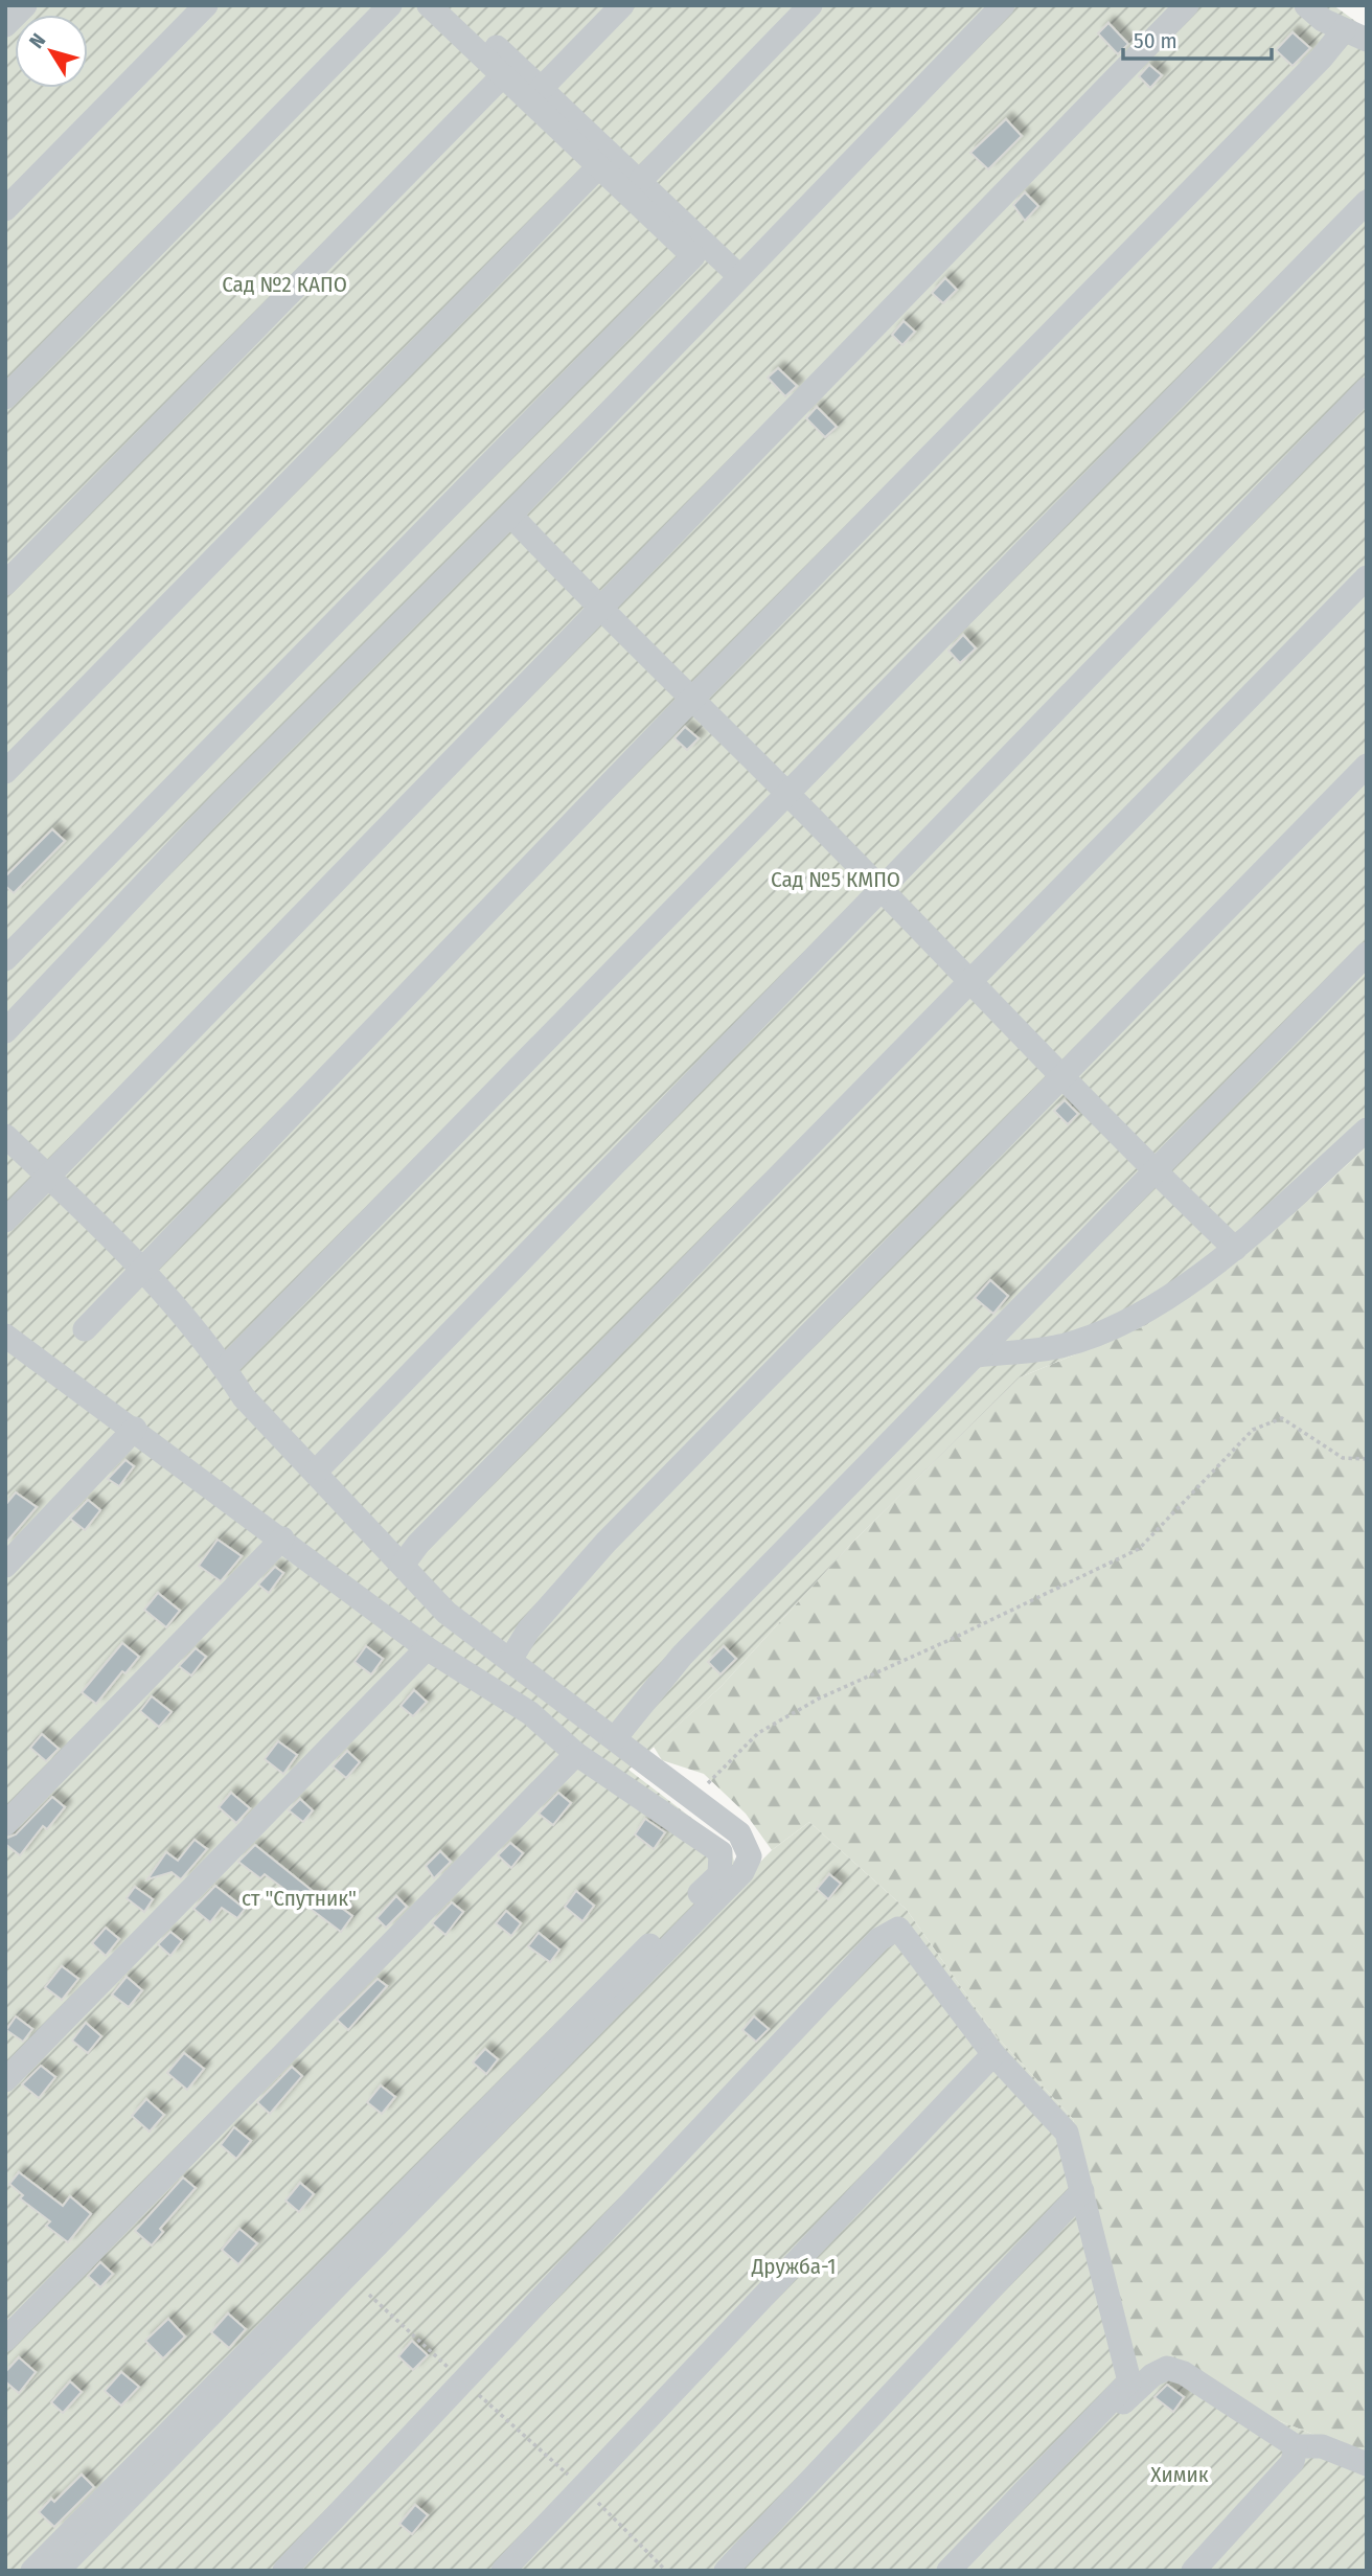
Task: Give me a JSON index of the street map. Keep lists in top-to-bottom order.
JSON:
{
  "parks": [
    "Сад №2 КАПО",
    "Сад №5 КМПО",
    "ст \"Спутник\"",
    "Дружба-1",
    "Химик"
  ],
  "scale_bar": "50 m",
  "north": "top left"
}
